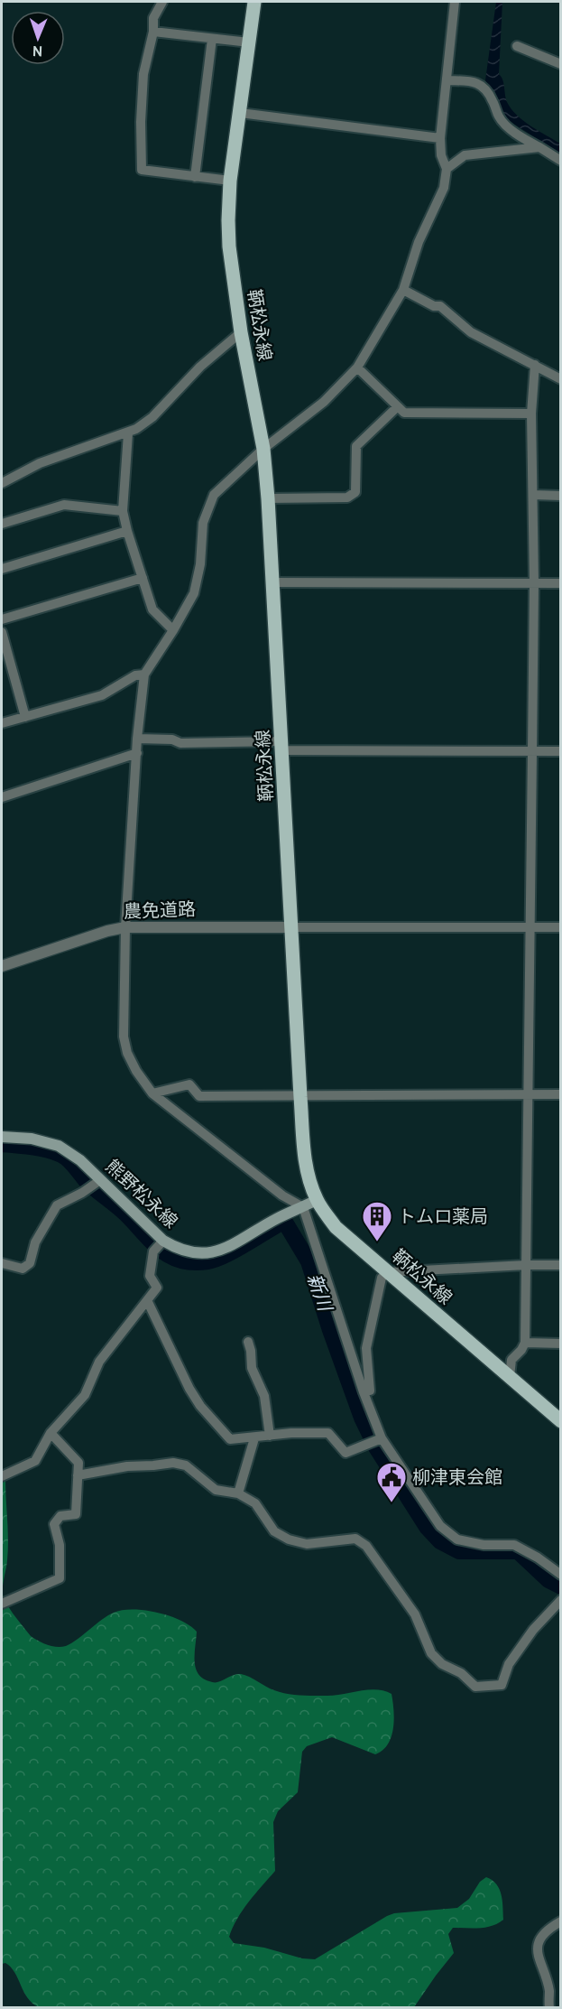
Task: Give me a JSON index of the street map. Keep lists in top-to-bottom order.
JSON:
{
  "streets": {
    "main road": ["鞆松永線", "熊野松永線"],
    "street": ["農免道路"]
  },
  "crossings": [
    ["鞆松永線", "農免道路"],
    ["鞆松永線", "熊野松永線"]
  ],
  "water": ["新川"],
  "places": {
    "building": ["トムロ薬局"],
    "public building": ["柳津東会館"]
  },
  "north": "bottom"
}
